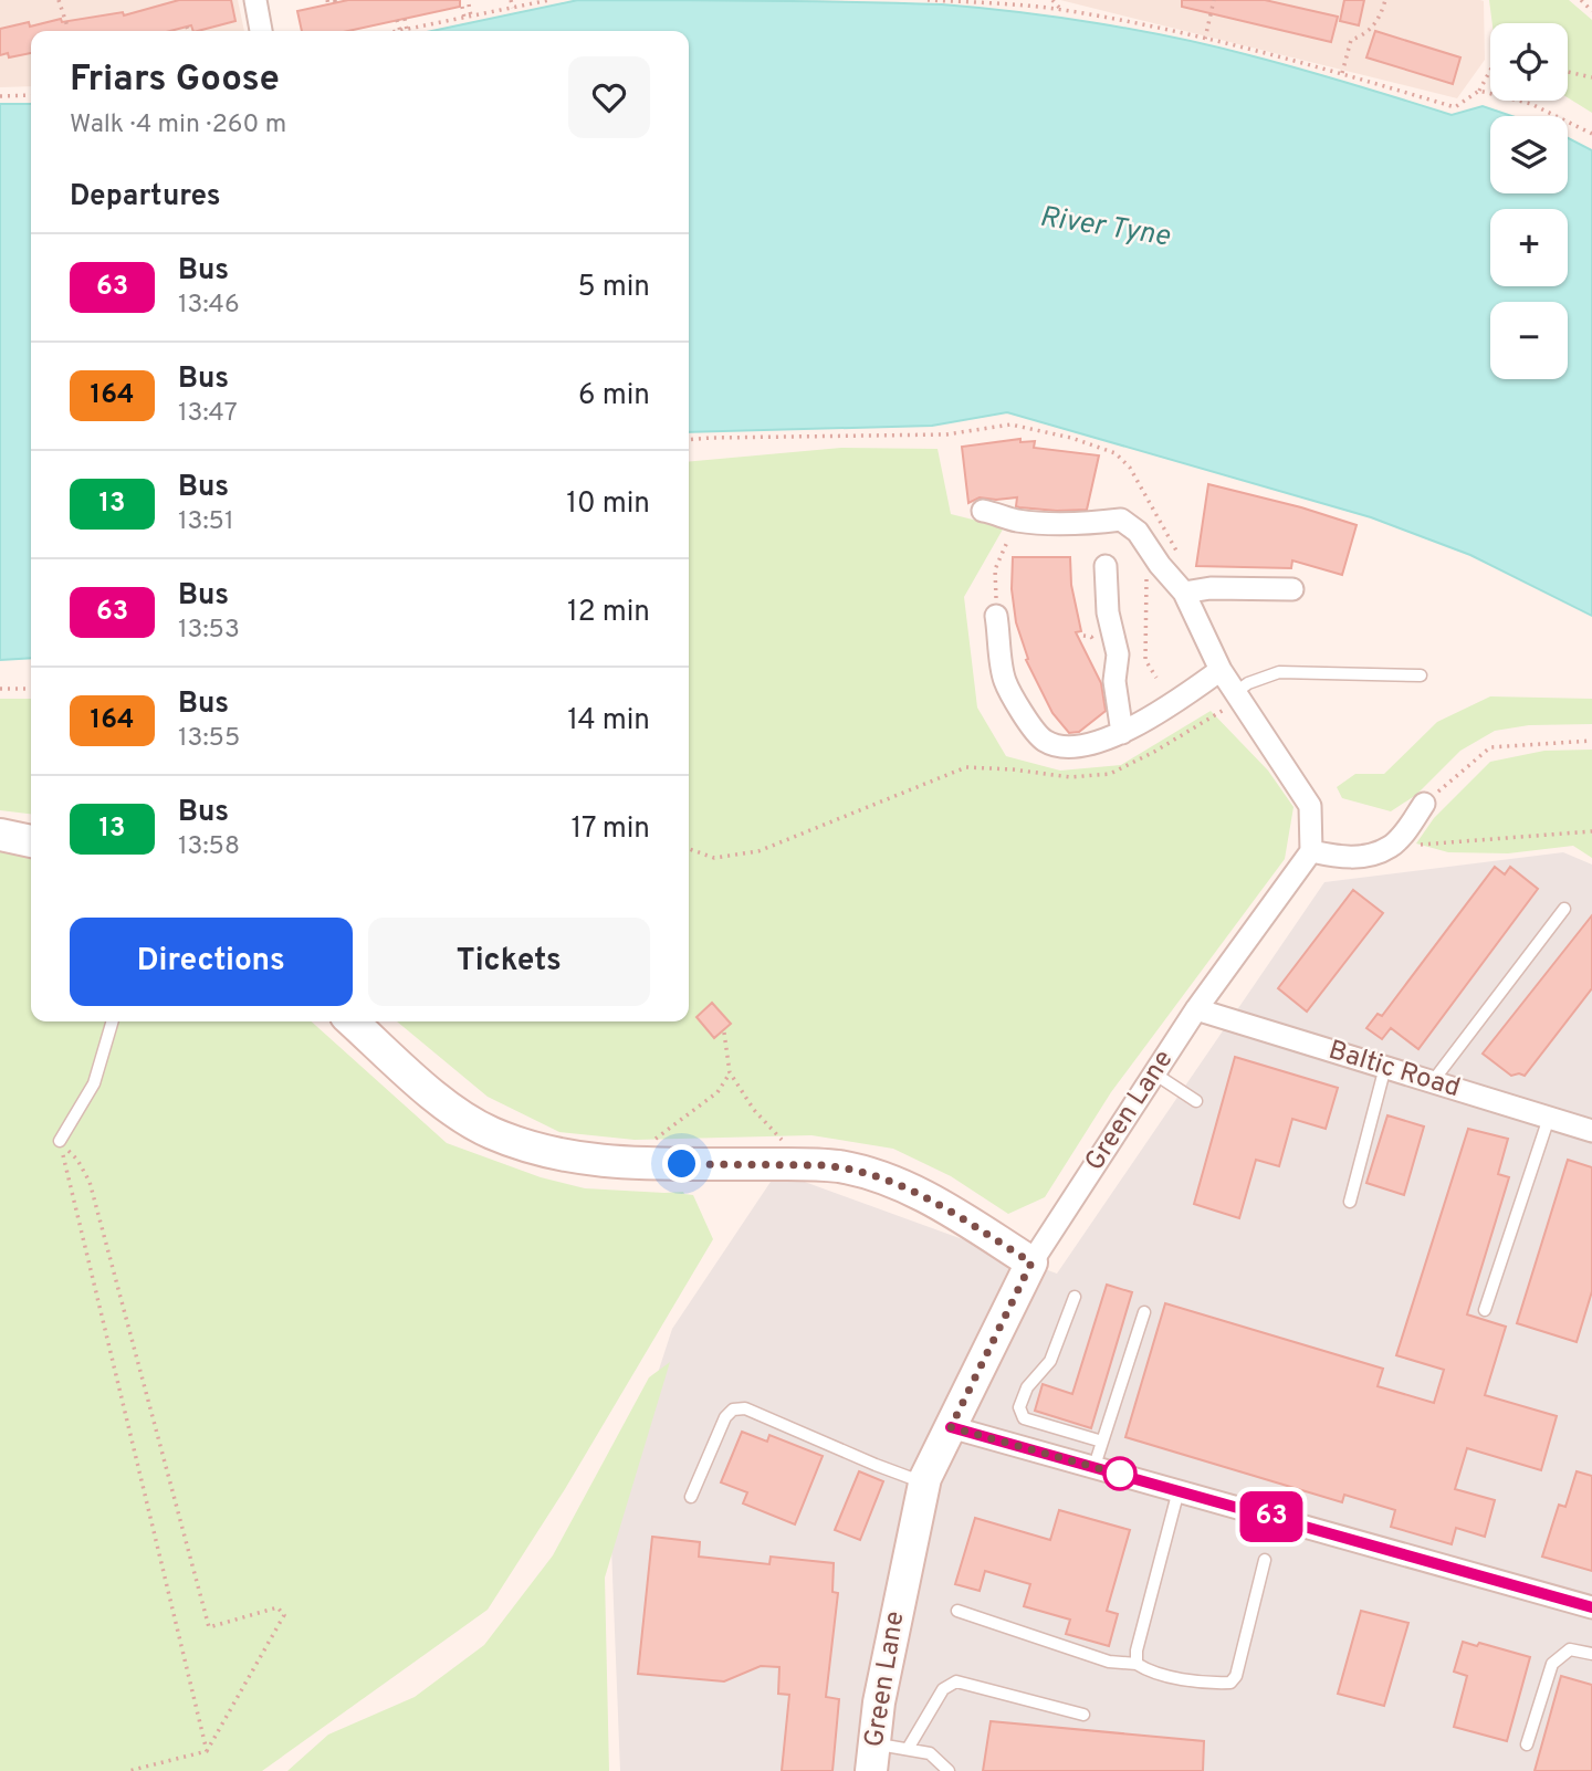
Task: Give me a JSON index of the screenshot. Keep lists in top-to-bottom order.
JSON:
{
  "streets": {
    "street": ["Baltic Road", "Green Lane"]
  },
  "crossings": [
    ["Baltic Road", "Green Lane"]
  ],
  "water": ["River Tyne"],
  "lines": ["bus line 63"],
  "page": {
    "on_map": "63",
    "map_buttons": ["+", "−"],
    "heading": [
      ["Friars Goose", "Walk · 4 min · 260 m"],
      "Departures"
    ],
    "list": [
      {
        "mark": "63",
        "name": "Bus",
        "note": "13:46",
        "value": "5 min"
      },
      {
        "mark": "164",
        "name": "Bus",
        "note": "13:47",
        "value": "6 min"
      },
      {
        "mark": "13",
        "name": "Bus",
        "note": "13:51",
        "value": "10 min"
      },
      {
        "mark": "63",
        "name": "Bus",
        "note": "13:53",
        "value": "12 min"
      },
      {
        "mark": "164",
        "name": "Bus",
        "note": "13:55",
        "value": "14 min"
      },
      {
        "mark": "13",
        "name": "Bus",
        "note": "13:58",
        "value": "17 min"
      }
    ],
    "buttons": ["Directions", "Tickets"]
  }
}
